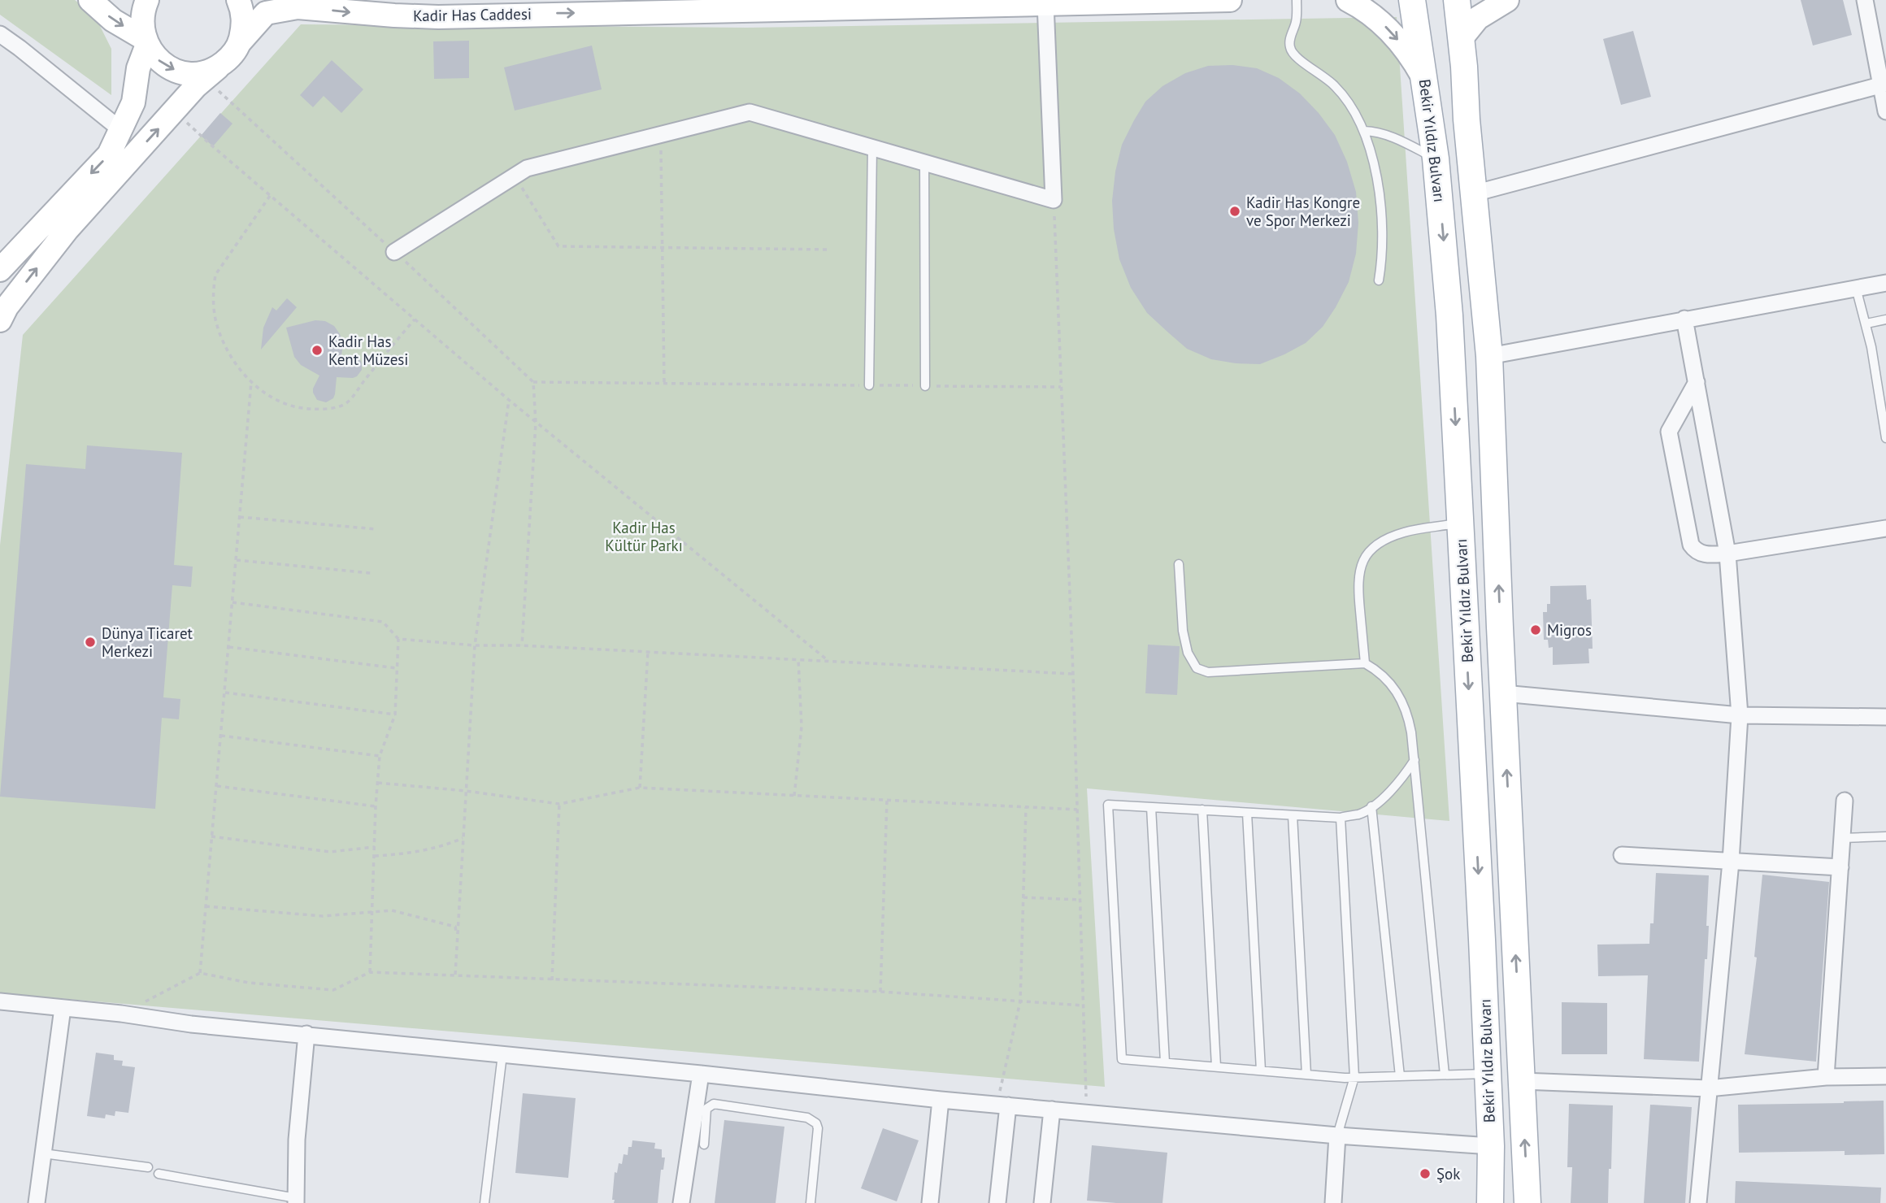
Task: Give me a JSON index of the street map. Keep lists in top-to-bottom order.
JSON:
{
  "streets": {
    "main road": ["Bekir Yıldız Bulvarı"],
    "street": ["Kadir Has Caddesi"]
  },
  "parks": ["Kadir Has Kültür Parkı"],
  "places": [
    "Kadir Has Kongre ve Spor Merkezi",
    "Kadir Has Kent Müzesi",
    "Migros",
    "Dünya Ticaret Merkezi",
    "Şok"
  ]
}
